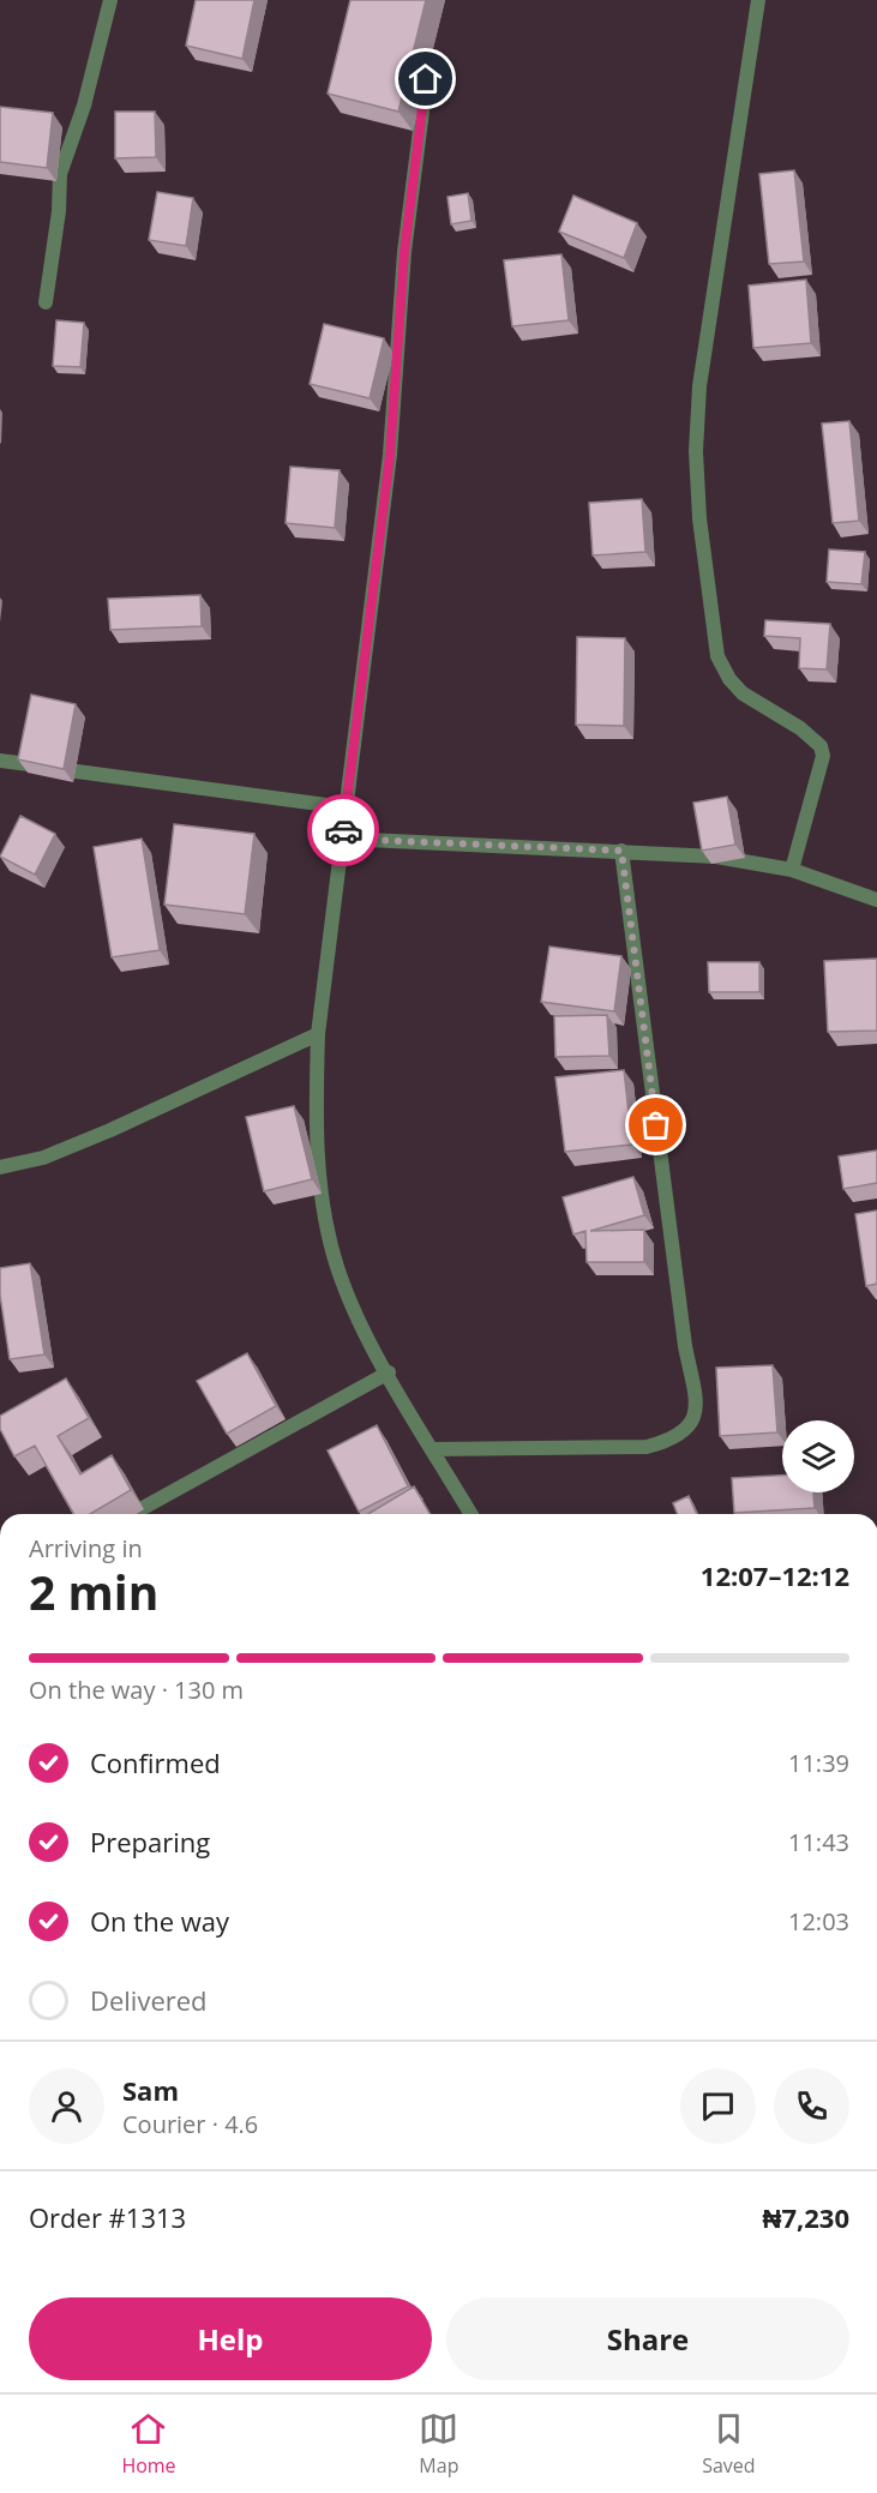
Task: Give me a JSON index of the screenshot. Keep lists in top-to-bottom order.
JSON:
{
  "page": {
    "heading": ["2 min", "Arriving in", "12:07–12:12"],
    "panel": [
      "Sam",
      "Courier · 4.6",
      "Order #1313",
      "₦7,230"
    ],
    "bar": "On the way · 130 m",
    "list": [
      ["Confirmed", "11:39"],
      ["Preparing", "11:43"],
      ["On the way", "12:03"],
      "Delivered"
    ],
    "buttons": ["Help", "Share"],
    "tabs": ["Home", "Map", "Saved"]
  }
}
